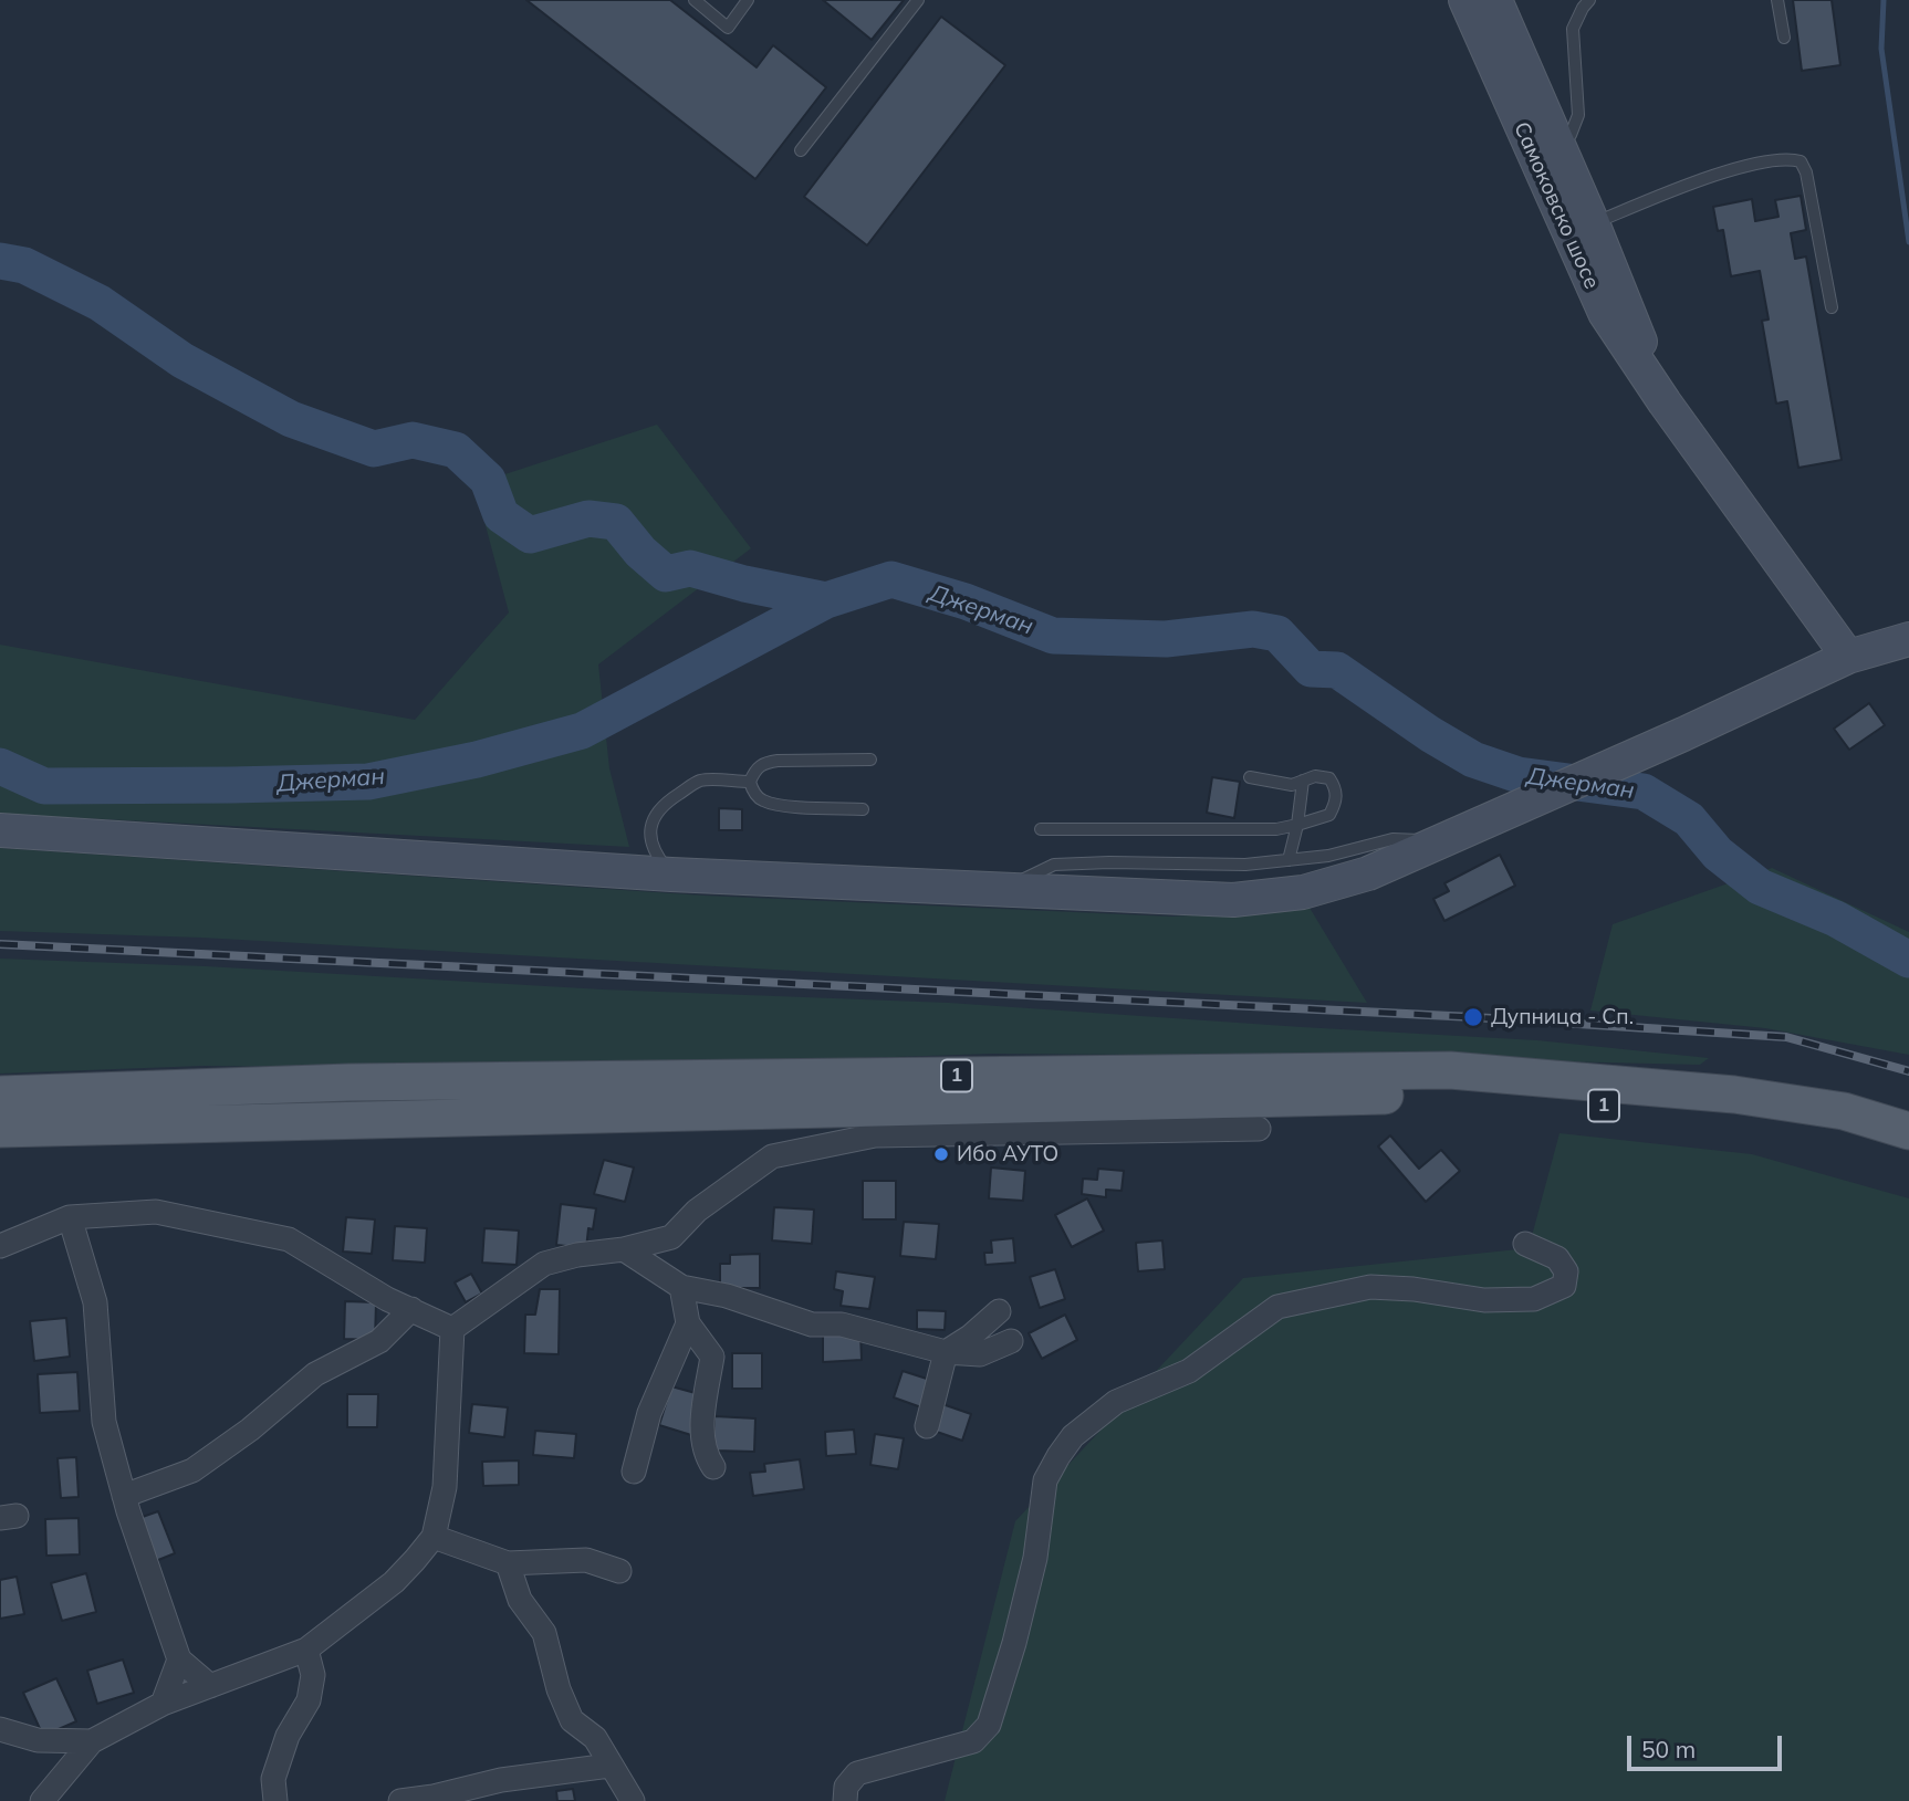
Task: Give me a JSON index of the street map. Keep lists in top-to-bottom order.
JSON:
{
  "streets": {
    "main road": ["Самоковско шосе", "1"]
  },
  "water": ["Джерман"],
  "places": ["Дупница - Сп.", "Ибо АУТО"],
  "scale_bar": "50 m"
}
